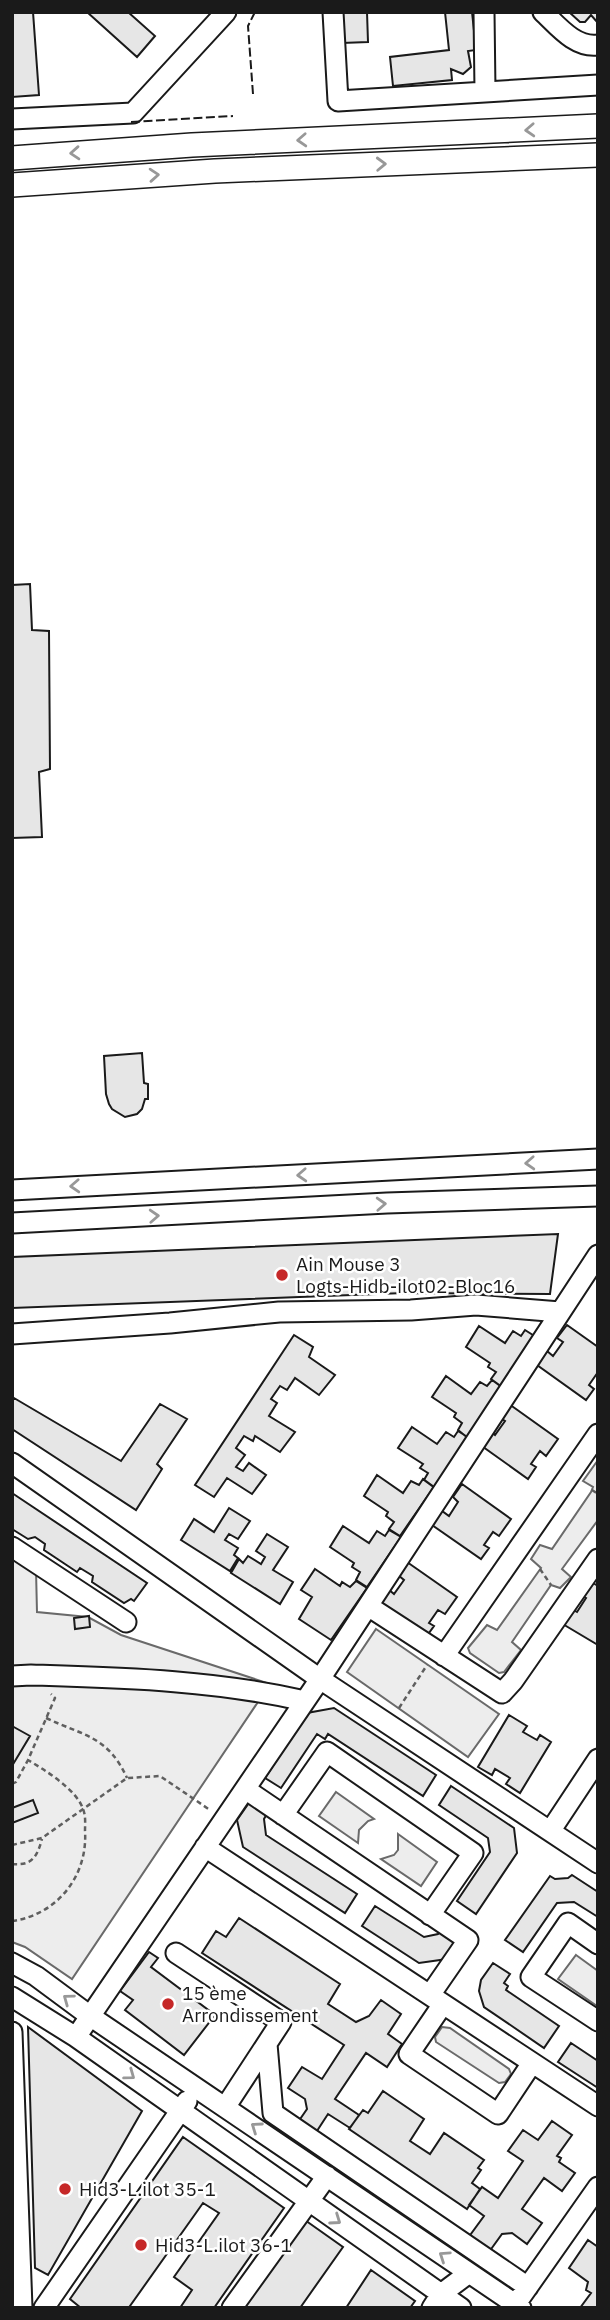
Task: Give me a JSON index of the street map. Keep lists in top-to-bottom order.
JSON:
{
  "places": [
    "Ain Mouse 3 Logts-Hidb-ilot02-Bloc16",
    "15 ème Arrondissement",
    "Hid3-L.ilot 35-1",
    "Hid3-L.ilot 36-1"
  ]
}
